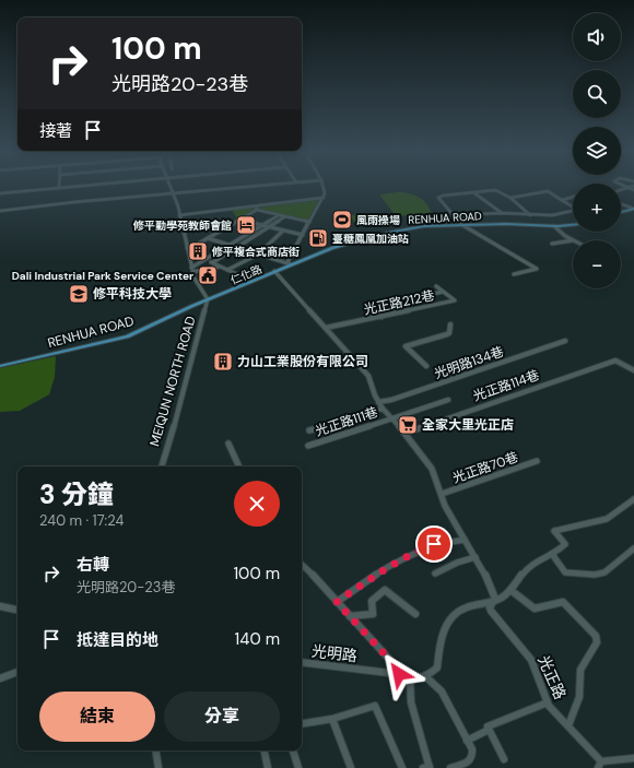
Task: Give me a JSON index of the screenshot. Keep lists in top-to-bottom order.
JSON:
{
  "streets": {
    "main road": ["RENHUA ROAD", "仁化路"],
    "street": [
      "光正路212巷",
      "光明路134巷",
      "MEIQUN NORTH ROAD",
      "光正路114巷",
      "光正路111巷",
      "光正路70巷",
      "光明路",
      "光正路"
    ]
  },
  "crossings": [
    ["RENHUA ROAD", "仁化路"],
    ["RENHUA ROAD", "MEIQUN NORTH ROAD"],
    ["仁化路", "MEIQUN NORTH ROAD"]
  ],
  "places": {
    "sports": ["風雨操場"],
    "hotel": ["修平勤學苑教師會館"],
    "fuel station": ["臺糖鳳凰加油站"],
    "building": ["修平複合式商店街", "力山工業股份有限公司"],
    "public building": ["Dali Industrial Park Service Center"],
    "school or university": ["修平科技大學"],
    "supermarket": ["全家大里光正店"]
  },
  "page": {
    "map_buttons": ["+", "−"],
    "turn": ["100 m", "光明路20-23巷"],
    "then": "接著",
    "heading": ["3 分鐘", "240 m · 17:24"],
    "list": [
      {
        "name": "右轉",
        "note": "光明路20-23巷",
        "value": "100 m"
      },
      {
        "name": "抵達目的地",
        "value": "140 m"
      }
    ],
    "buttons": ["結束", "分享"]
  }
}
